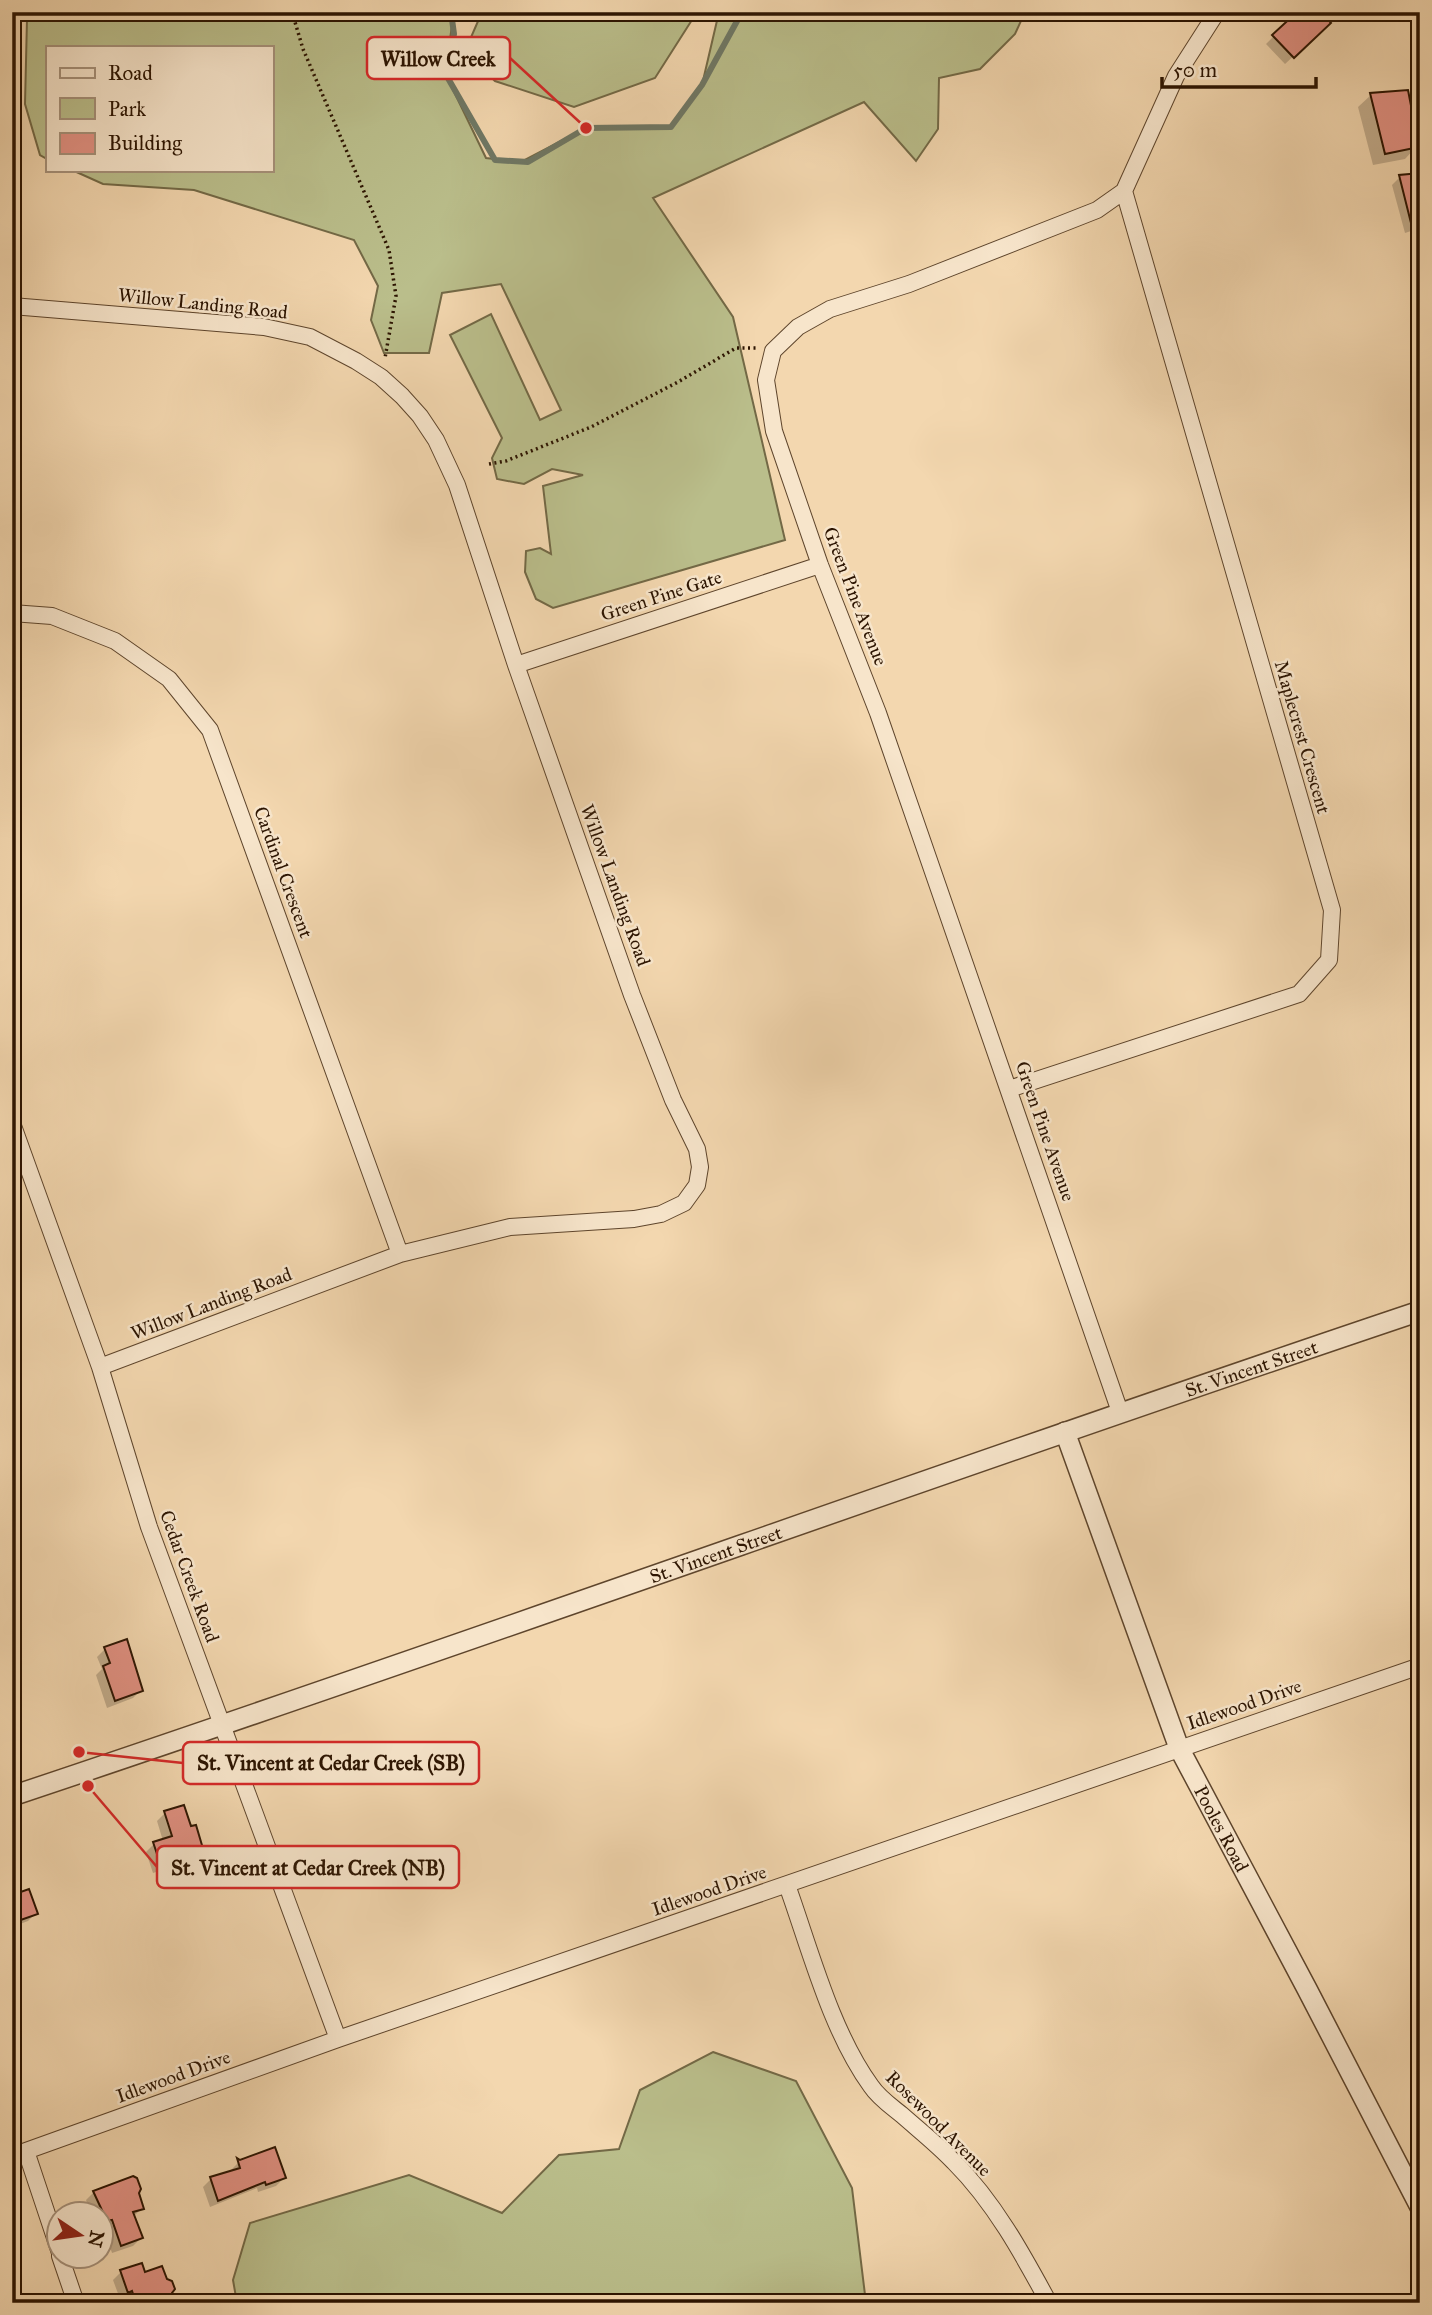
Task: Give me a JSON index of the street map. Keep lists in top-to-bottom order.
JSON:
{
  "streets": {
    "street": [
      "Willow Landing Road",
      "Green Pine Gate",
      "Green Pine Avenue",
      "Maplecrest Crescent",
      "Cardinal Crescent",
      "St. Vincent Street",
      "Cedar Creek Road",
      "Idlewood Drive",
      "Pooles Road",
      "Rosewood Avenue"
    ]
  },
  "crossings": [
    ["Willow Landing Road", "Green Pine Gate"],
    ["Willow Landing Road", "Cardinal Crescent"],
    ["Willow Landing Road", "Cedar Creek Road"],
    ["Green Pine Gate", "Green Pine Avenue"],
    ["Green Pine Avenue", "Maplecrest Crescent"],
    ["Green Pine Avenue", "St. Vincent Street"],
    ["St. Vincent Street", "Cedar Creek Road"],
    ["St. Vincent Street", "Pooles Road"],
    ["Cedar Creek Road", "Idlewood Drive"],
    ["Idlewood Drive", "Pooles Road"],
    ["Idlewood Drive", "Rosewood Avenue"]
  ],
  "places": ["Willow Creek", "St. Vincent at Cedar Creek (SB)", "St. Vincent at Cedar Creek (NB)"],
  "legend": ["Road", "Park", "Building"],
  "scale_bar": "50 m",
  "north": "right"
}
